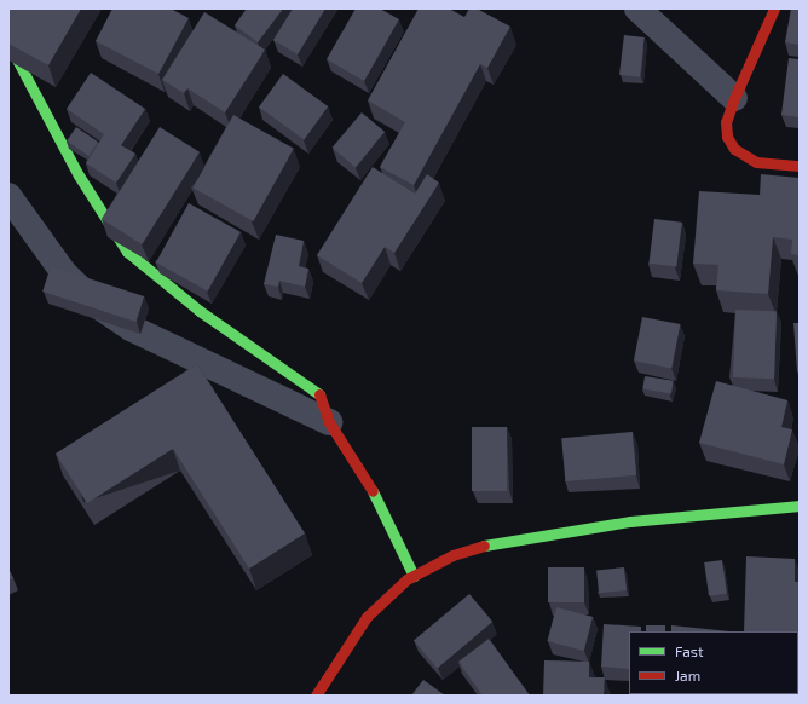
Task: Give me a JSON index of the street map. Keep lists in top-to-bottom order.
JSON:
{
  "legend": ["Fast", "Jam"]
}
